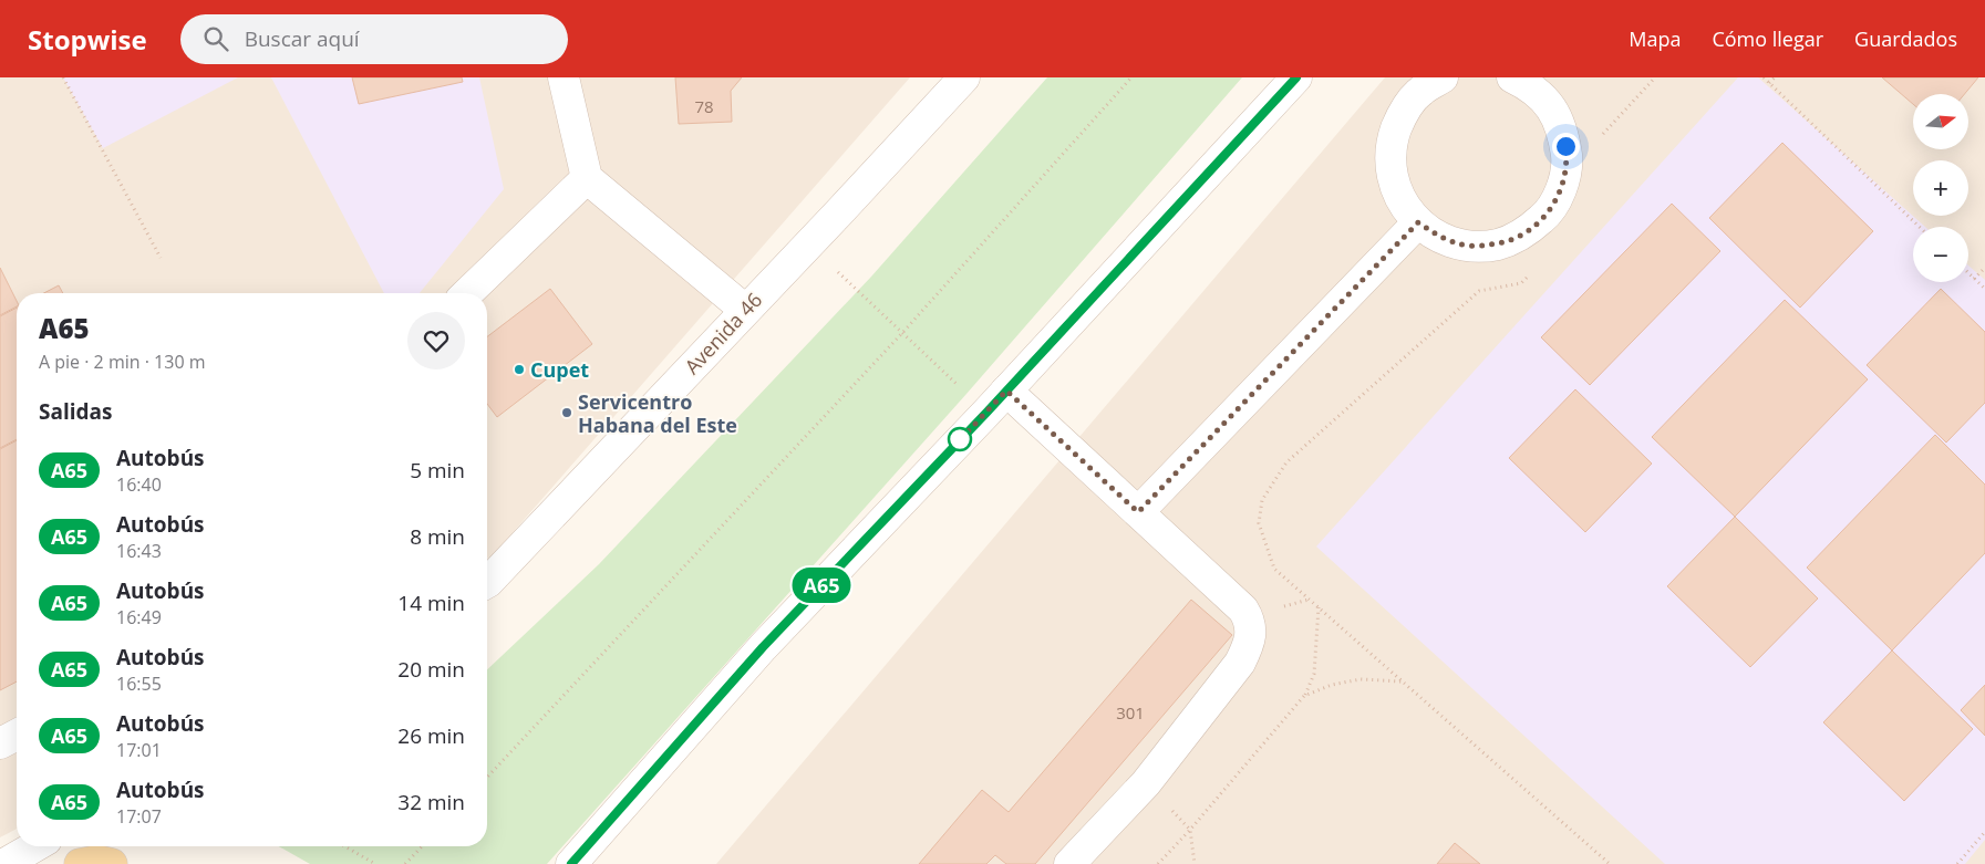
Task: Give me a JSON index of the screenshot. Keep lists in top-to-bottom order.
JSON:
{
  "streets": {
    "street": ["Avenida 46"]
  },
  "places": ["Cupet", "Servicentro Habana del Este"],
  "lines": ["bus line A65"],
  "house_numbers": ["78", "301"],
  "north": "right",
  "page": {
    "header": "Stopwise",
    "search": "Buscar aquí",
    "nav": ["Mapa", "Cómo llegar", "Guardados"],
    "on_map": "A65",
    "map_buttons": ["+", "−"],
    "heading": [
      ["A65", "A pie · 2 min · 130 m"],
      "Salidas"
    ],
    "list": [
      {
        "mark": "A65",
        "name": "Autobús",
        "note": "16:40",
        "value": "5 min"
      },
      {
        "mark": "A65",
        "name": "Autobús",
        "note": "16:43",
        "value": "8 min"
      },
      {
        "mark": "A65",
        "name": "Autobús",
        "note": "16:49",
        "value": "14 min"
      },
      {
        "mark": "A65",
        "name": "Autobús",
        "note": "16:55",
        "value": "20 min"
      },
      {
        "mark": "A65",
        "name": "Autobús",
        "note": "17:01",
        "value": "26 min"
      },
      {
        "mark": "A65",
        "name": "Autobús",
        "note": "17:07",
        "value": "32 min"
      }
    ]
  }
}
